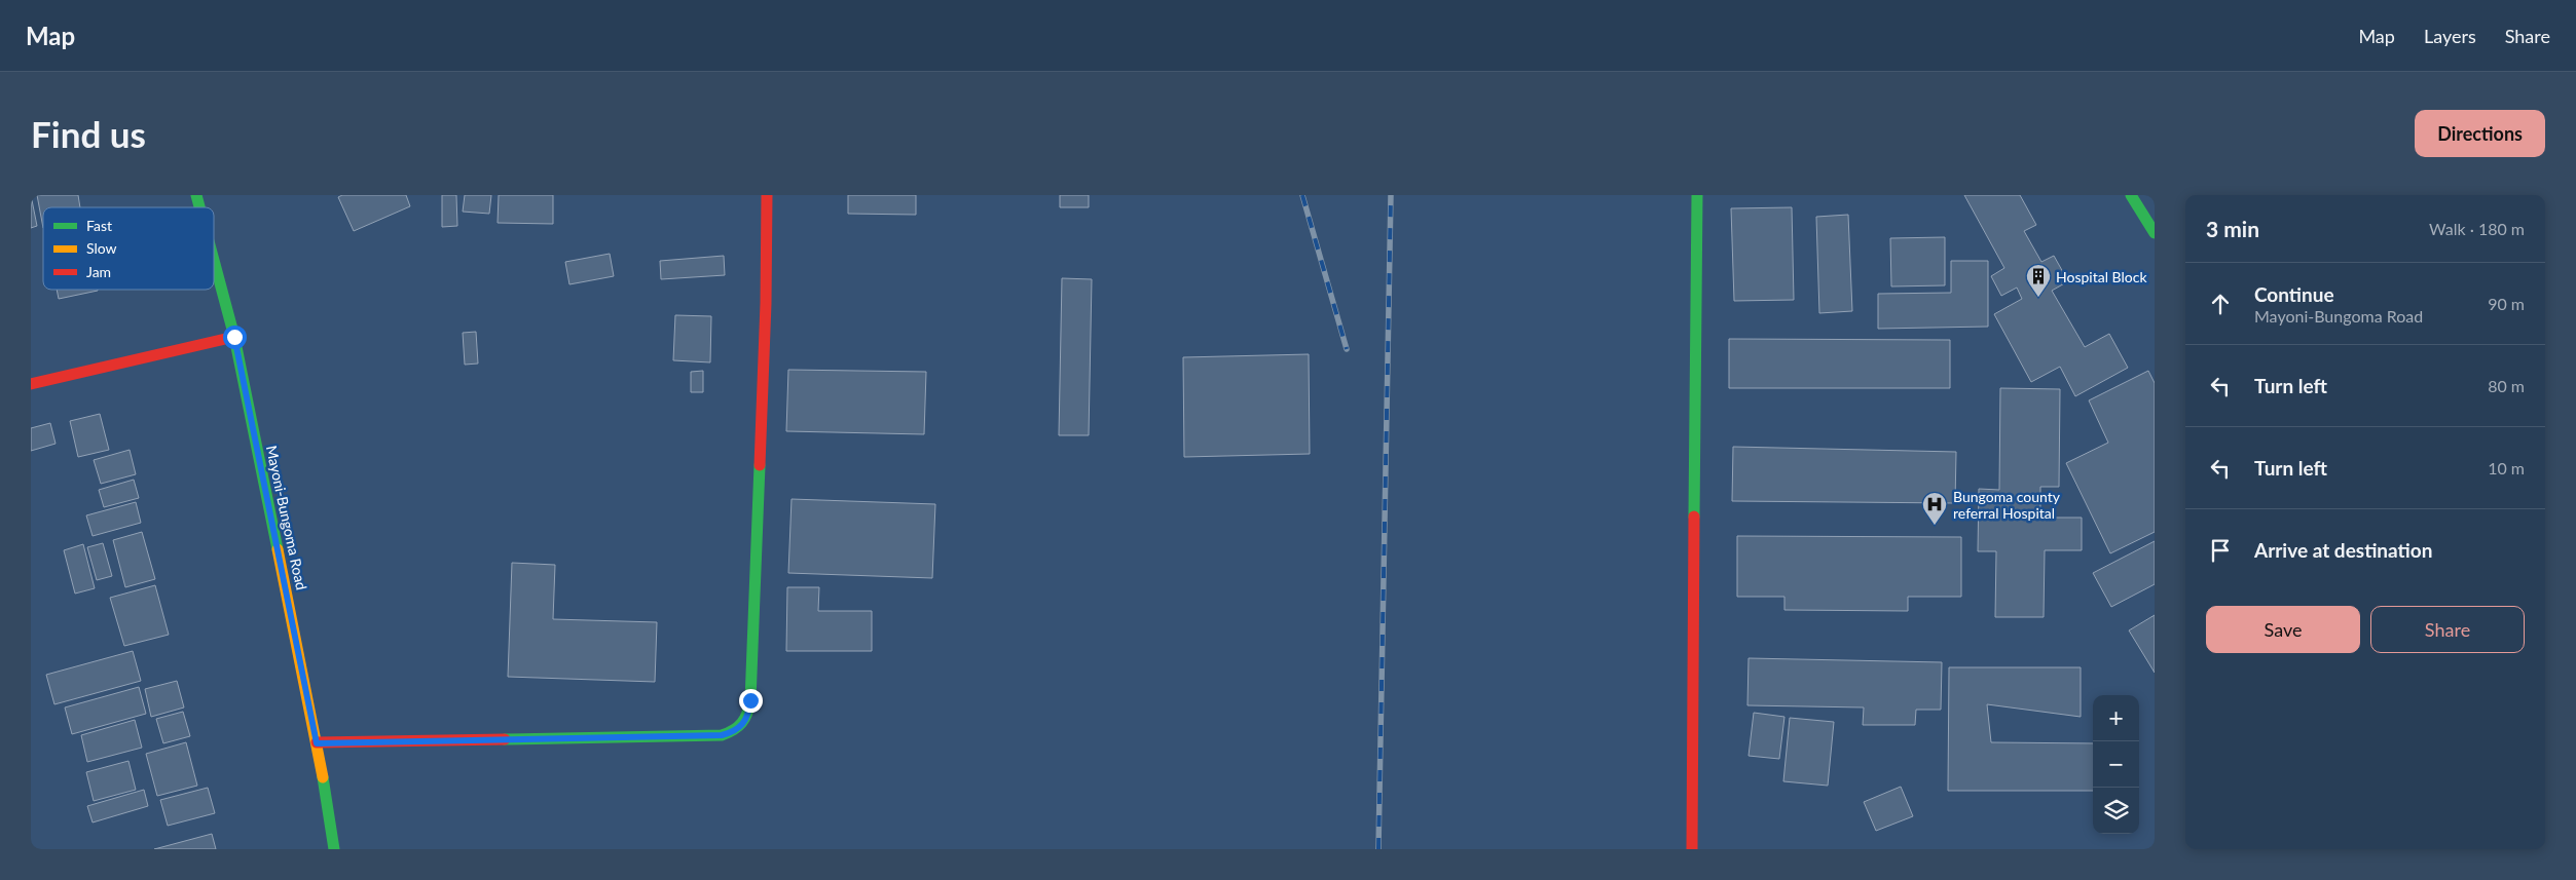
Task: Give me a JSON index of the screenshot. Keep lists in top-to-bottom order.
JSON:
{
  "streets": {
    "street": ["Mayoni-Bungoma Road"]
  },
  "places": {
    "building": ["Hospital Block"],
    "hospital": ["Bungoma county referral Hospital"]
  },
  "legend": ["Fast", "Slow", "Jam"],
  "page": {
    "header": "Map",
    "nav": ["Map", "Layers", "Share"],
    "buttons": [
      "Directions",
      ["Save", "Share"]
    ],
    "title": "Find us",
    "heading": ["3 min", "Walk · 180 m"],
    "list": [
      ["Continue", "Mayoni-Bungoma Road", "90 m"],
      ["Turn left", "80 m"],
      ["Turn left", "10 m"],
      "Arrive at destination"
    ],
    "map_buttons": ["+", "−"]
  }
}
